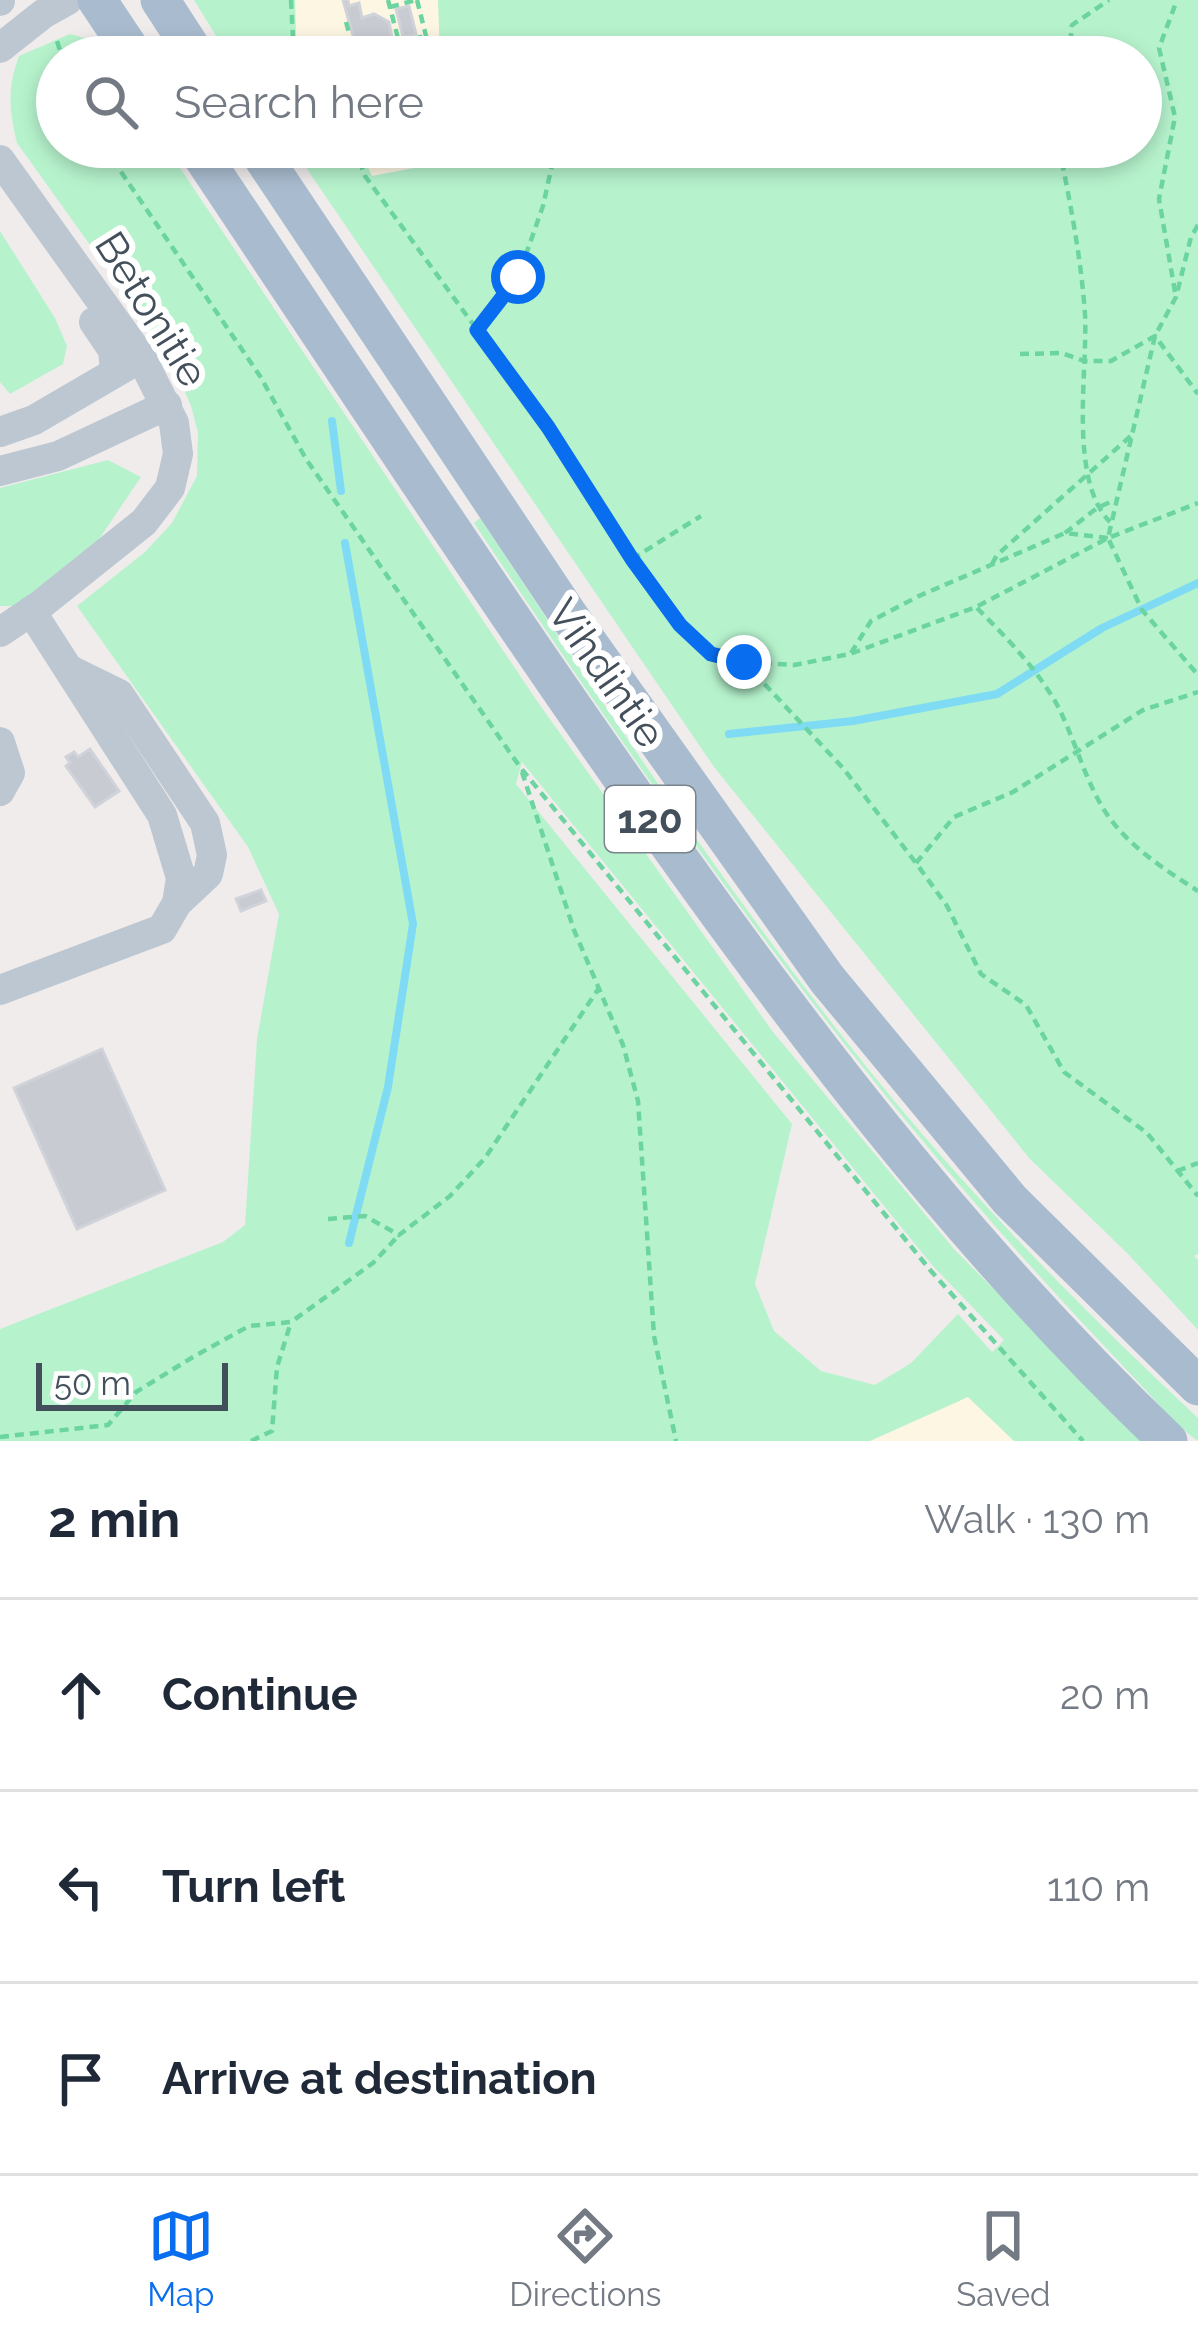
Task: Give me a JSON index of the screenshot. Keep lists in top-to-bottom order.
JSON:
{
  "streets": {
    "main road": ["Vihdintie", "120"],
    "street": ["Betonitie"]
  },
  "scale_bar": "50 m",
  "page": {
    "search": "Search here",
    "scale": "50 m",
    "heading": ["2 min", "Walk · 130 m"],
    "list": [
      ["Continue", "20 m"],
      ["Turn left", "110 m"],
      "Arrive at destination"
    ],
    "nav": ["Map", "Directions", "Saved"]
  }
}
